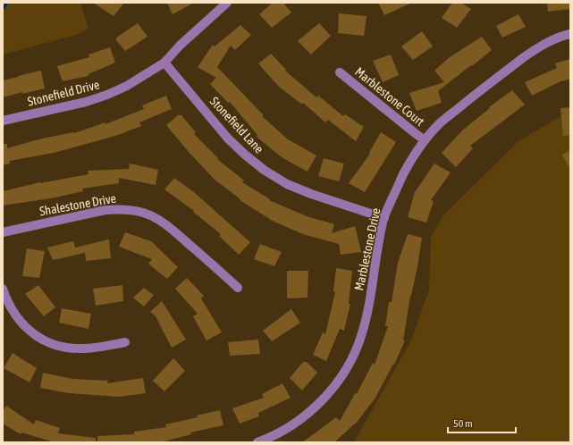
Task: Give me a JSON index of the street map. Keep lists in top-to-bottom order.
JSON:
{
  "streets": {
    "street": [
      "Stonefield Drive",
      "Marblestone Court",
      "Stonefield Lane",
      "Shalestone Drive",
      "Marblestone Drive"
    ]
  },
  "crossings": [
    ["Stonefield Drive", "Stonefield Lane"],
    ["Marblestone Court", "Marblestone Drive"],
    ["Stonefield Lane", "Marblestone Drive"]
  ],
  "scale_bar": "50 m"
}
